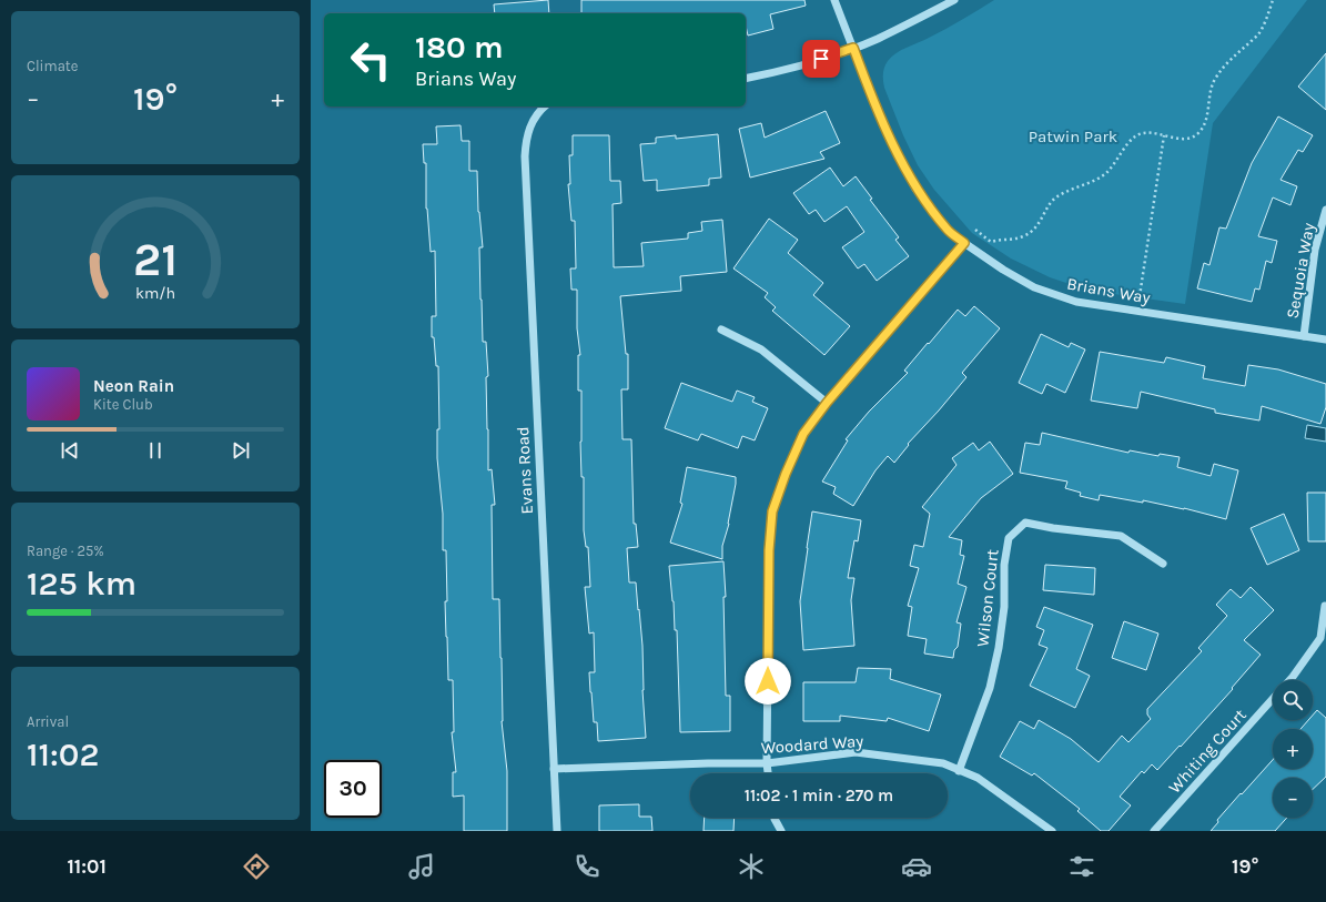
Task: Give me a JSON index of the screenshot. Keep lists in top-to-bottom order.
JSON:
{
  "streets": {
    "street": [
      "Sequoia Way",
      "Brians Way",
      "Evans Road",
      "Wilson Court",
      "Woodard Way",
      "Whiting Court"
    ]
  },
  "crossings": [
    ["Sequoia Way", "Brians Way"],
    ["Evans Road", "Woodard Way"],
    ["Wilson Court", "Woodard Way"]
  ],
  "parks": ["Patwin Park"],
  "page": {
    "tile": [
      "Climate",
      ["Range · 25%", "125 km"],
      ["Arrival", "11:02"]
    ],
    "turn": ["180 m", "Brians Way"],
    "heat": ["−", "19°", "+"],
    "song": ["Neon Rain", "Kite Club"],
    "map_buttons": ["+", "−"],
    "limit": "30",
    "trip": "11:02 · 1 min · 270 m",
    "tabs": ["11:01", "19°"],
    "gauge": ["21", "km/h"]
  }
}
